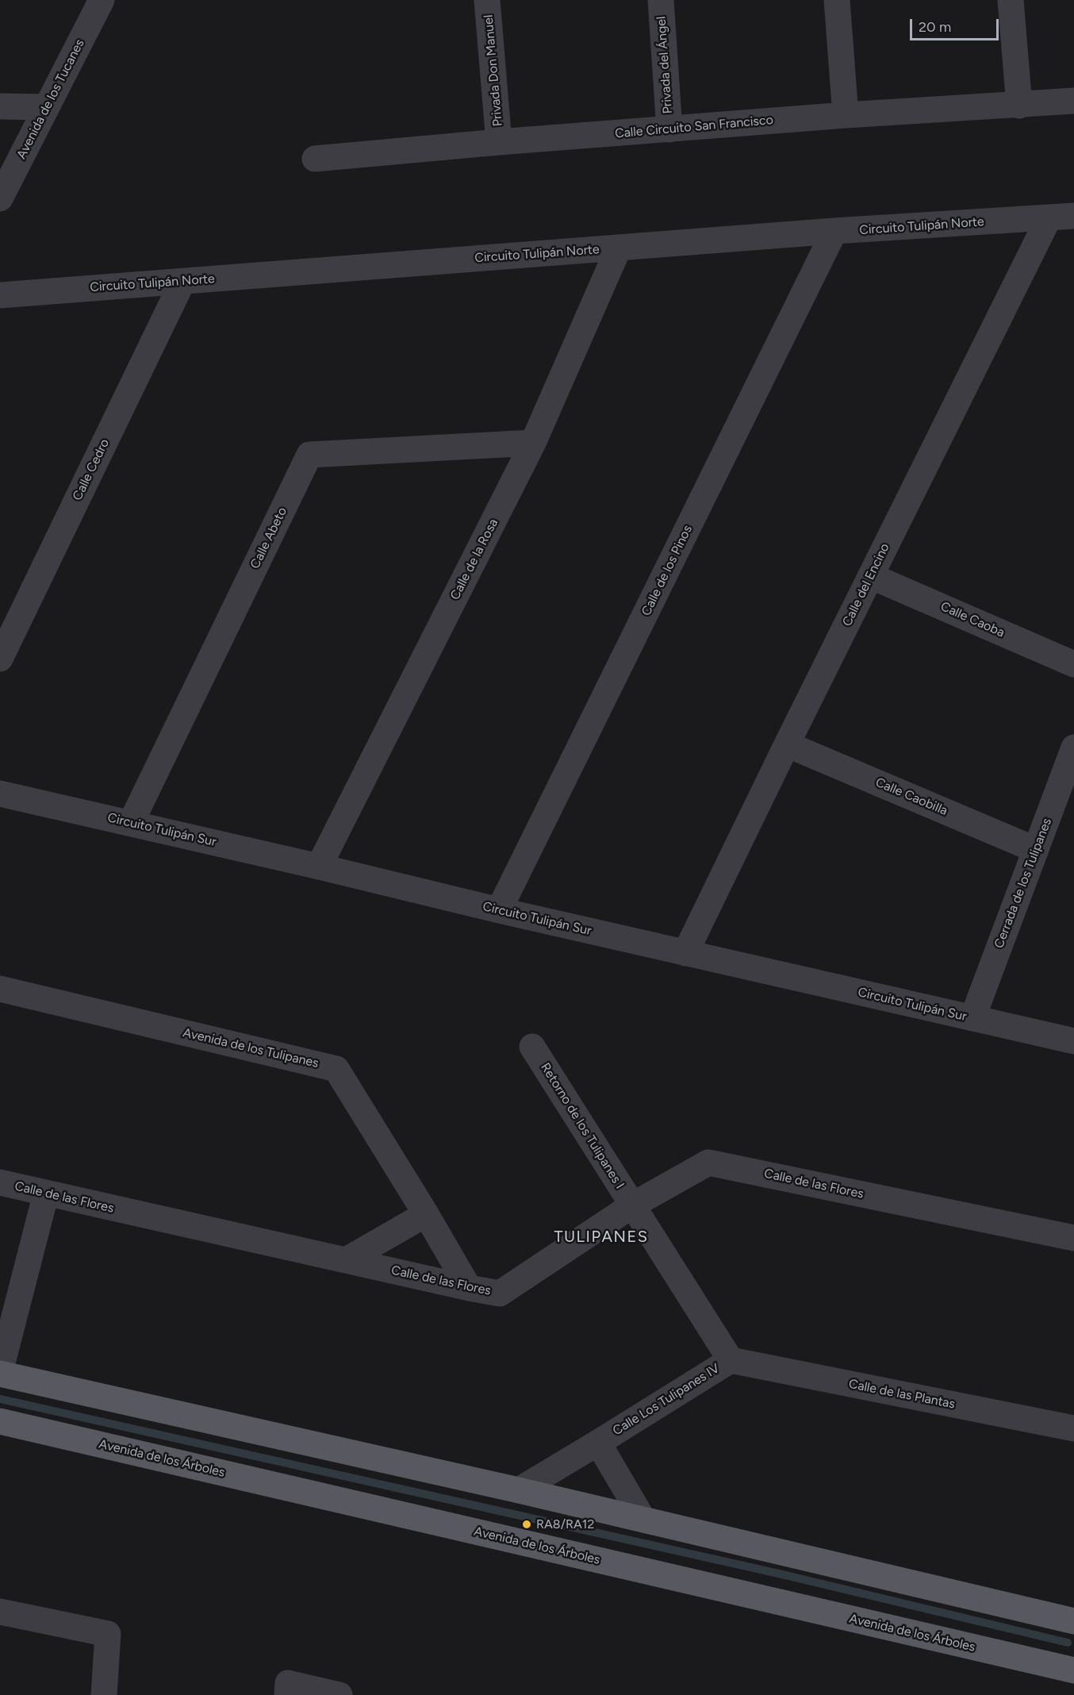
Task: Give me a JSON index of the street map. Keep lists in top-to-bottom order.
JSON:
{
  "streets": {
    "main road": ["Avenida de los Árboles"],
    "street": [
      "Privada del Ángel",
      "Privada Don Manuel",
      "Avenida de los Tucanes",
      "Calle Circuito San Francisco",
      "Circuito Tulipán Norte",
      "Calle Cedro",
      "Calle Abeto",
      "Calle de la Rosa",
      "Calle de los Pinos",
      "Calle del Encino",
      "Calle Caoba",
      "Calle Caobilla",
      "Circuito Tulipán Sur",
      "Cerrada de los Tulipanes",
      "Avenida de los Tulipanes",
      "Retorno de los Tulipanes I",
      "Calle de las Flores",
      "Calle de las Plantas",
      "Calle Los Tulipanes IV"
    ]
  },
  "crossings": [
    ["Privada del Ángel", "Calle Circuito San Francisco"],
    ["Privada Don Manuel", "Calle Circuito San Francisco"],
    ["Circuito Tulipán Norte", "Calle Cedro"],
    ["Circuito Tulipán Norte", "Calle de la Rosa"],
    ["Circuito Tulipán Norte", "Calle de los Pinos"],
    ["Circuito Tulipán Norte", "Calle del Encino"],
    ["Calle Abeto", "Calle de la Rosa"],
    ["Calle Abeto", "Circuito Tulipán Sur"],
    ["Calle de la Rosa", "Circuito Tulipán Sur"],
    ["Calle de los Pinos", "Circuito Tulipán Sur"],
    ["Calle del Encino", "Calle Caoba"],
    ["Calle del Encino", "Calle Caobilla"],
    ["Calle del Encino", "Circuito Tulipán Sur"],
    ["Calle Caobilla", "Cerrada de los Tulipanes"],
    ["Circuito Tulipán Sur", "Cerrada de los Tulipanes"],
    ["Avenida de los Tulipanes", "Calle de las Flores"],
    ["Retorno de los Tulipanes I", "Calle de las Flores"],
    ["Retorno de los Tulipanes I", "Calle Los Tulipanes IV"],
    ["Calle de las Flores", "Calle Los Tulipanes IV"],
    ["Calle de las Plantas", "Calle Los Tulipanes IV"]
  ],
  "districts": ["TULIPANES"],
  "places": ["RA8/RA12"],
  "scale_bar": "20 m"
}
